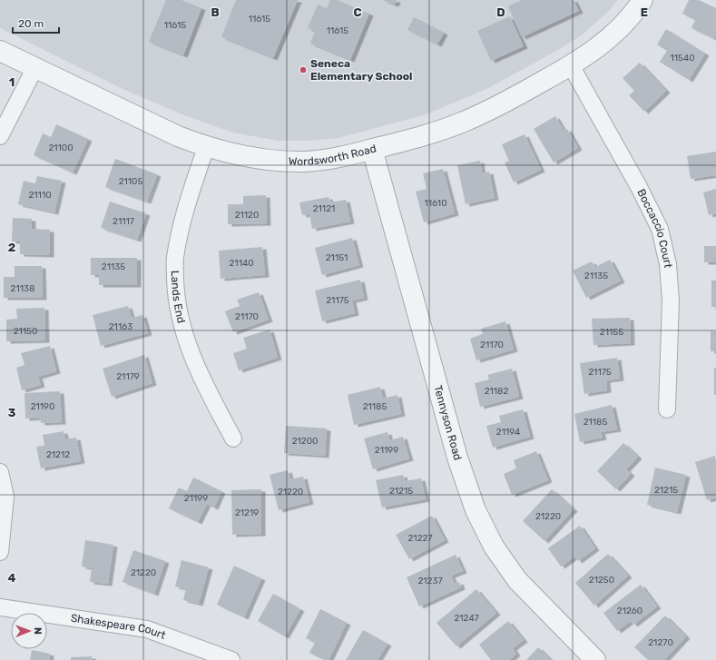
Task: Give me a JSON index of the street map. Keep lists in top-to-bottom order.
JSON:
{
  "streets": {
    "street": [
      "Wordsworth Road",
      "Boccaccio Court",
      "Lands End",
      "Tennyson Road",
      "Shakespeare Court"
    ]
  },
  "crossings": [
    ["Wordsworth Road", "Boccaccio Court"],
    ["Wordsworth Road", "Lands End"],
    ["Wordsworth Road", "Tennyson Road"]
  ],
  "places": ["Seneca Elementary School"],
  "house_numbers": [
    "11615",
    "11615",
    "11615",
    "11540",
    "21100",
    "21105",
    "21110",
    "11610",
    "21121",
    "21120",
    "21117",
    "21151",
    "21140",
    "21135",
    "21135",
    "21138",
    "21175",
    "21170",
    "21163",
    "21150",
    "21155",
    "21170",
    "21175",
    "21179",
    "21182",
    "21190",
    "21185",
    "21185",
    "21194",
    "21200",
    "21199",
    "21212",
    "21215",
    "21215",
    "21220",
    "21199",
    "21219",
    "21220",
    "21227",
    "21220",
    "21250",
    "21237",
    "21260",
    "21247",
    "21270"
  ],
  "scale_bar": "20 m",
  "north": "right",
  "grid": {
    "columns": [
      "B",
      "C",
      "D",
      "E"
    ],
    "rows": [
      "1",
      "2",
      "3",
      "4"
    ]
  }
}
